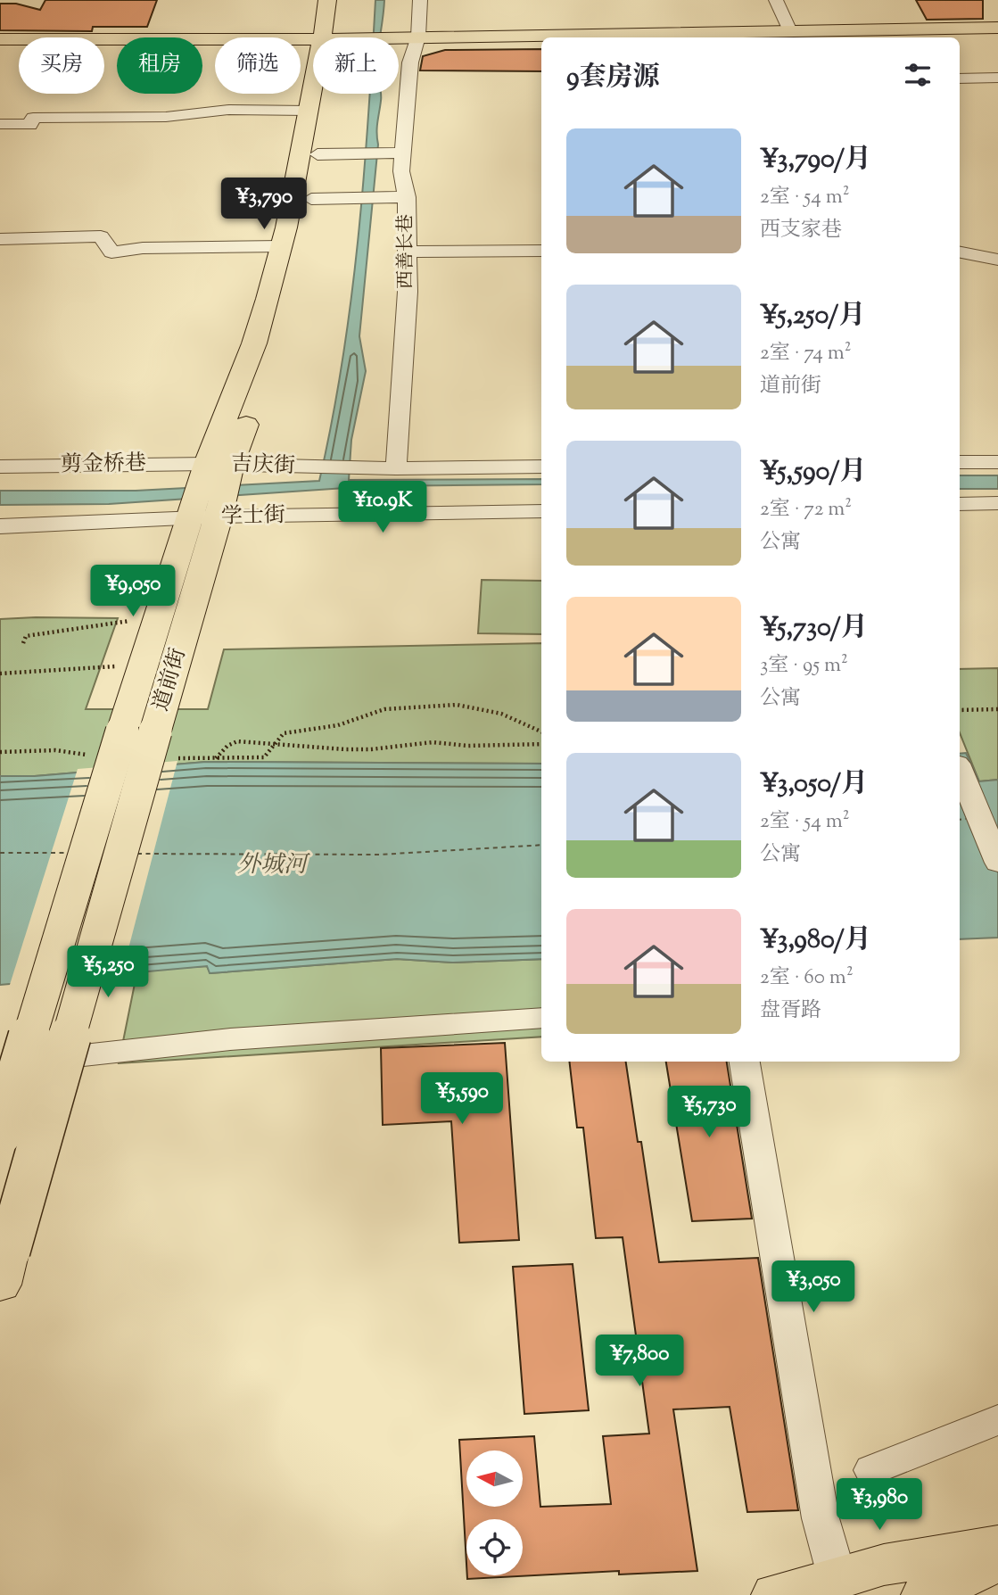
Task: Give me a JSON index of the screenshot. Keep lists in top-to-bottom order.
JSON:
{
  "streets": {
    "main road": ["道前街"],
    "street": [
      "西善长巷",
      "剪金桥巷",
      "吉庆街",
      "学士街"
    ]
  },
  "crossings": [
    ["西善长巷", "吉庆街"],
    ["剪金桥巷", "吉庆街"],
    ["剪金桥巷", "学士街"],
    ["剪金桥巷", "道前街"],
    ["吉庆街", "学士街"],
    ["吉庆街", "道前街"],
    ["学士街", "道前街"]
  ],
  "water": ["外城河"],
  "north": "left",
  "page": {
    "chip": [
      "买房",
      "租房",
      "筛选",
      "新上"
    ],
    "heading": "9套房源",
    "list": [
      {
        "name": "¥3,790/月",
        "note": "2室 · 54 m² · 西支家巷"
      },
      {
        "name": "¥5,250/月",
        "note": "2室 · 74 m² · 道前街"
      },
      {
        "name": "¥5,590/月",
        "note": "2室 · 72 m² · 公寓"
      },
      {
        "name": "¥5,730/月",
        "note": "3室 · 95 m² · 公寓"
      },
      {
        "name": "¥3,050/月",
        "note": "2室 · 54 m² · 公寓"
      },
      {
        "name": "¥3,980/月",
        "note": "2室 · 60 m² · 盘胥路"
      }
    ],
    "price": [
      "¥3,790",
      "¥10.9K",
      "¥9,050",
      "¥5,250",
      "¥5,590",
      "¥5,730",
      "¥3,050",
      "¥7,800",
      "¥3,980"
    ]
  }
}
